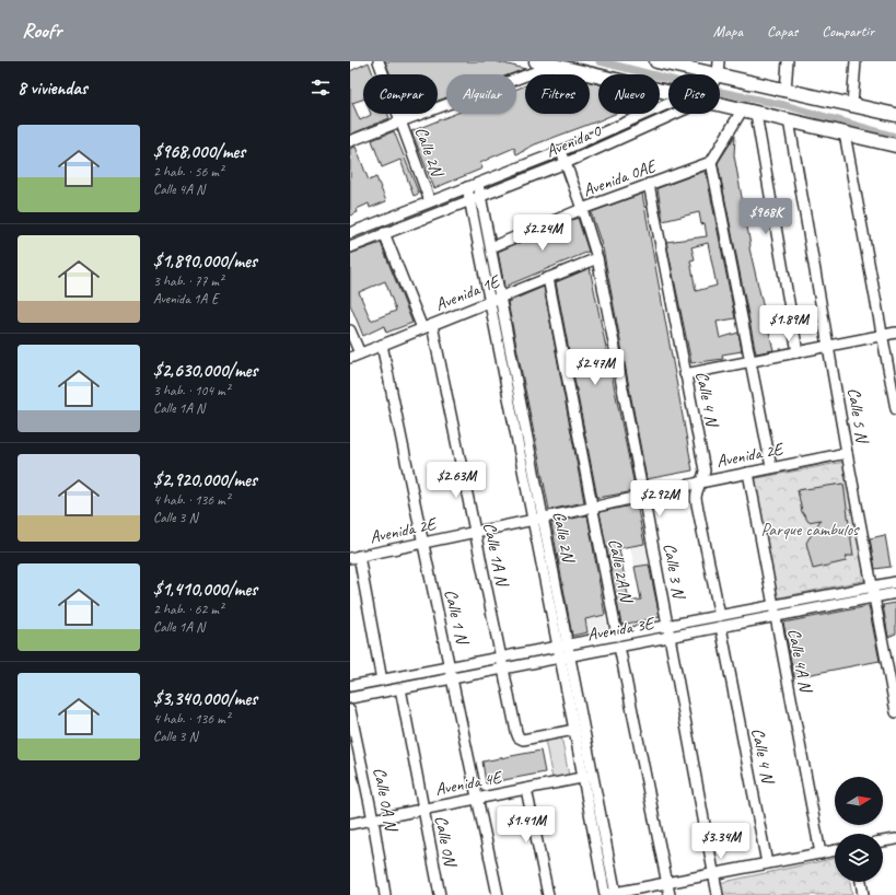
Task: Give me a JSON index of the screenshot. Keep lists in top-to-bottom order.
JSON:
{
  "streets": {
    "street": [
      "Avenida 0",
      "Calle 2N",
      "Avenida 0AE",
      "Avenida 1E",
      "Calle 4 N",
      "Calle 5 N",
      "Avenida 2E",
      "Calle 1A N",
      "Calle 2A N",
      "Calle 3 N",
      "Calle 1 N",
      "Avenida 3E",
      "Calle 4A N",
      "Avenida 4E",
      "Calle 0A N",
      "Calle 0N"
    ]
  },
  "crossings": [
    ["Avenida 0", "Calle 2N"],
    ["Avenida 0", "Calle 1A N"],
    ["Avenida 0", "Calle 3 N"],
    ["Calle 2N", "Avenida 0AE"],
    ["Calle 2N", "Avenida 1E"],
    ["Calle 2N", "Avenida 2E"],
    ["Calle 2N", "Calle 1A N"],
    ["Calle 2N", "Avenida 3E"],
    ["Calle 2N", "Avenida 4E"],
    ["Avenida 0AE", "Calle 4 N"],
    ["Avenida 0AE", "Calle 3 N"],
    ["Avenida 1E", "Calle 1A N"],
    ["Avenida 1E", "Calle 2A N"],
    ["Avenida 1E", "Calle 3 N"],
    ["Avenida 1E", "Calle 1 N"],
    ["Calle 4 N", "Avenida 2E"],
    ["Calle 4 N", "Avenida 3E"],
    ["Calle 5 N", "Avenida 2E"],
    ["Calle 5 N", "Avenida 3E"],
    ["Avenida 2E", "Calle 1A N"],
    ["Avenida 2E", "Calle 2A N"],
    ["Avenida 2E", "Calle 3 N"],
    ["Avenida 2E", "Calle 1 N"],
    ["Avenida 2E", "Calle 4A N"],
    ["Calle 1A N", "Avenida 3E"],
    ["Calle 2A N", "Avenida 3E"],
    ["Calle 3 N", "Avenida 3E"],
    ["Calle 1 N", "Avenida 3E"],
    ["Calle 1 N", "Avenida 4E"],
    ["Avenida 3E", "Calle 4A N"],
    ["Avenida 3E", "Calle 0N"],
    ["Avenida 4E", "Calle 0A N"],
    ["Avenida 4E", "Calle 0N"]
  ],
  "parks": ["Parque cambulos"],
  "north": "right",
  "page": {
    "header": "Roofr",
    "nav": ["Mapa", "Capas", "Compartir"],
    "heading": "8 viviendas",
    "chip": [
      "Comprar",
      "Alquilar",
      "Filtros",
      "Nuevo",
      "Piso"
    ],
    "list": [
      {
        "name": "$968,000/mes",
        "note": "2 hab. · 56 m² · Calle 4A N"
      },
      {
        "name": "$1,890,000/mes",
        "note": "3 hab. · 77 m² · Avenida 1A E"
      },
      {
        "name": "$2,630,000/mes",
        "note": "3 hab. · 104 m² · Calle 1A N"
      },
      {
        "name": "$2,920,000/mes",
        "note": "4 hab. · 136 m² · Calle 3 N"
      },
      {
        "name": "$1,410,000/mes",
        "note": "2 hab. · 62 m² · Calle 1A N"
      },
      {
        "name": "$3,340,000/mes",
        "note": "4 hab. · 136 m² · Calle 3 N"
      }
    ],
    "price": [
      "$968K",
      "$2.24M",
      "$1.89M",
      "$2.47M",
      "$2.63M",
      "$2.92M",
      "$1.41M",
      "$3.34M"
    ]
  }
}
